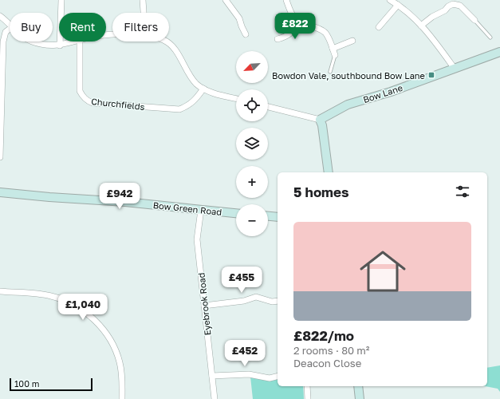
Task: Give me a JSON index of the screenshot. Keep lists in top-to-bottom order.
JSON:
{
  "streets": {
    "main road": ["Bow Lane", "Bow Green Road"],
    "street": ["Churchfields", "Eyebrook Road"]
  },
  "crossings": [
    ["Bow Green Road", "Eyebrook Road"]
  ],
  "places": {
    "transit": ["Bowdon Vale, southbound Bow Lane"]
  },
  "scale_bar": "100 m",
  "north": "bottom left",
  "page": {
    "price": [
      "£822",
      "£942",
      "£455",
      "£1,040",
      "£452"
    ],
    "chip": ["Buy", "Rent", "Filters"],
    "map_buttons": ["+", "−"],
    "heading": "5 homes",
    "list": [
      {
        "name": "£822/mo",
        "note": "2 rooms · 80 m² · Deacon Close"
      }
    ],
    "scale": "100 m"
  }
}
